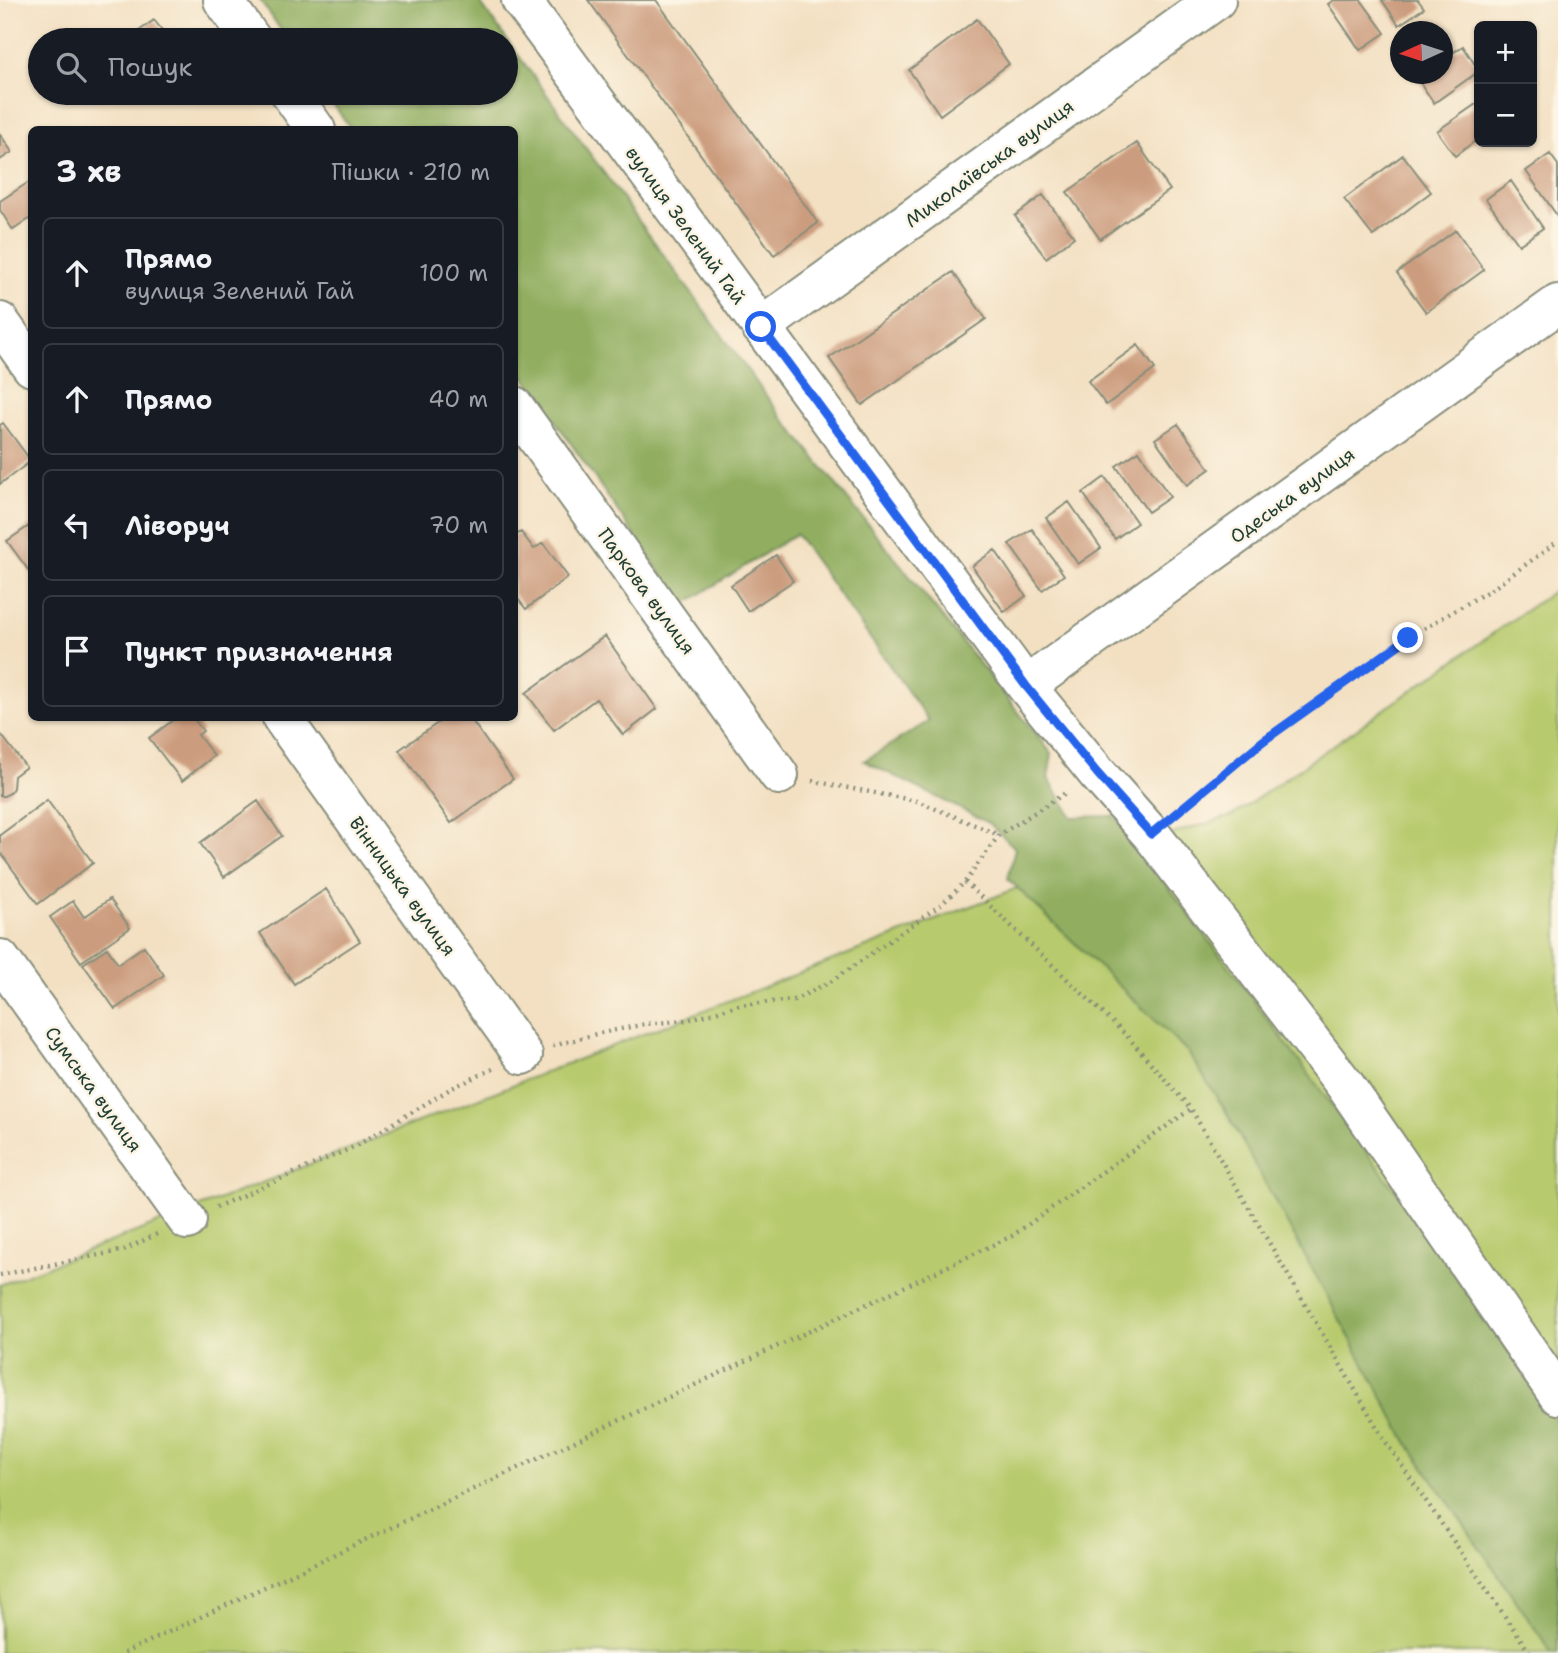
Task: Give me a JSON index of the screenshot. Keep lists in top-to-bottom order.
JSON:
{
  "streets": {
    "street": [
      "Миколаївська вулиця",
      "вулиця Зелений Гай",
      "Одеська вулиця",
      "Паркова вулиця",
      "Вінницька вулиця",
      "Сумська вулиця"
    ]
  },
  "crossings": [
    ["Миколаївська вулиця", "вулиця Зелений Гай"],
    ["вулиця Зелений Гай", "Одеська вулиця"]
  ],
  "north": "left",
  "page": {
    "map_buttons": ["+", "−"],
    "search": "Пошук",
    "heading": ["3 хв", "Пішки · 210 m"],
    "list": [
      ["Прямо", "вулиця Зелений Гай", "100 m"],
      ["Прямо", "40 m"],
      ["Ліворуч", "70 m"],
      "Пункт призначення"
    ]
  }
}
